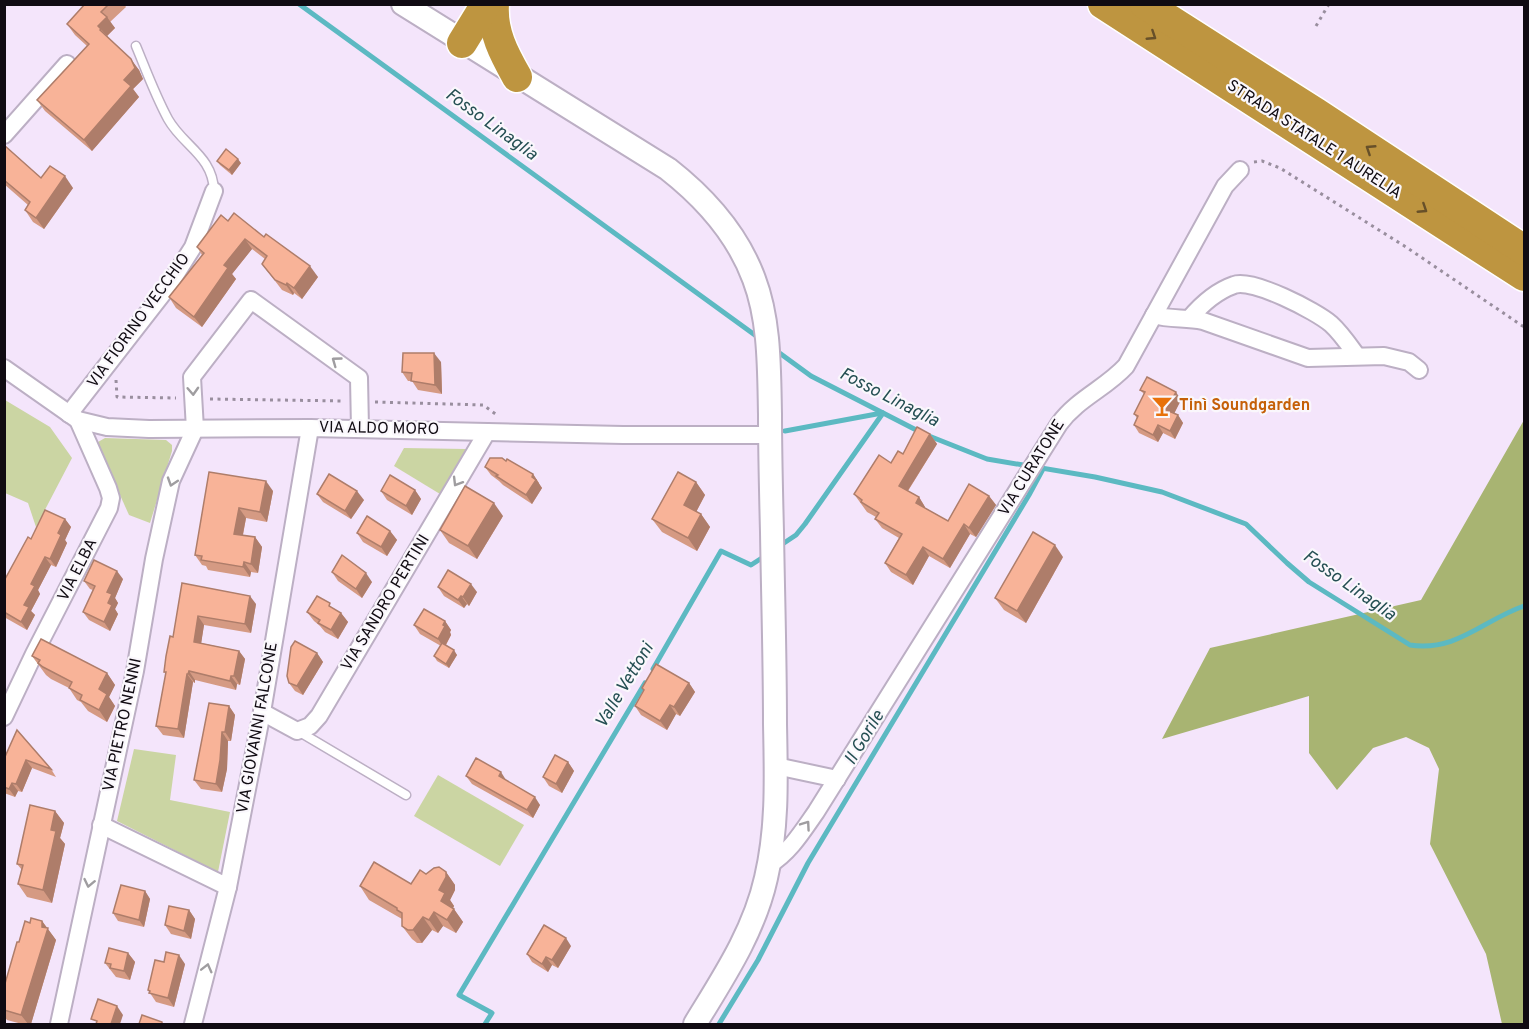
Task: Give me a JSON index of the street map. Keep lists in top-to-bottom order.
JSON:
{
  "streets": {
    "highway": ["STRADA STATALE 1 AURELIA"],
    "street": [
      "VIA FIORINO VECCHIO",
      "VIA ALDO MORO",
      "VIA CURATONE",
      "VIA ELBA",
      "VIA SANDRO PERTINI",
      "VIA PIETRO NENNI",
      "VIA GIOVANNI FALCONE"
    ]
  },
  "crossings": [
    ["VIA FIORINO VECCHIO", "VIA ALDO MORO"],
    ["VIA FIORINO VECCHIO", "VIA ELBA"],
    ["VIA ALDO MORO", "VIA ELBA"],
    ["VIA ALDO MORO", "VIA SANDRO PERTINI"],
    ["VIA ALDO MORO", "VIA PIETRO NENNI"],
    ["VIA ALDO MORO", "VIA GIOVANNI FALCONE"]
  ],
  "one_way": ["VIA SANDRO PERTINI", "VIA PIETRO NENNI"],
  "water": ["Fosso Linaglia", "Valle Vettoni", "Il Gorile"],
  "places": {
    "bar": ["Tinì Soundgarden"]
  }
}
